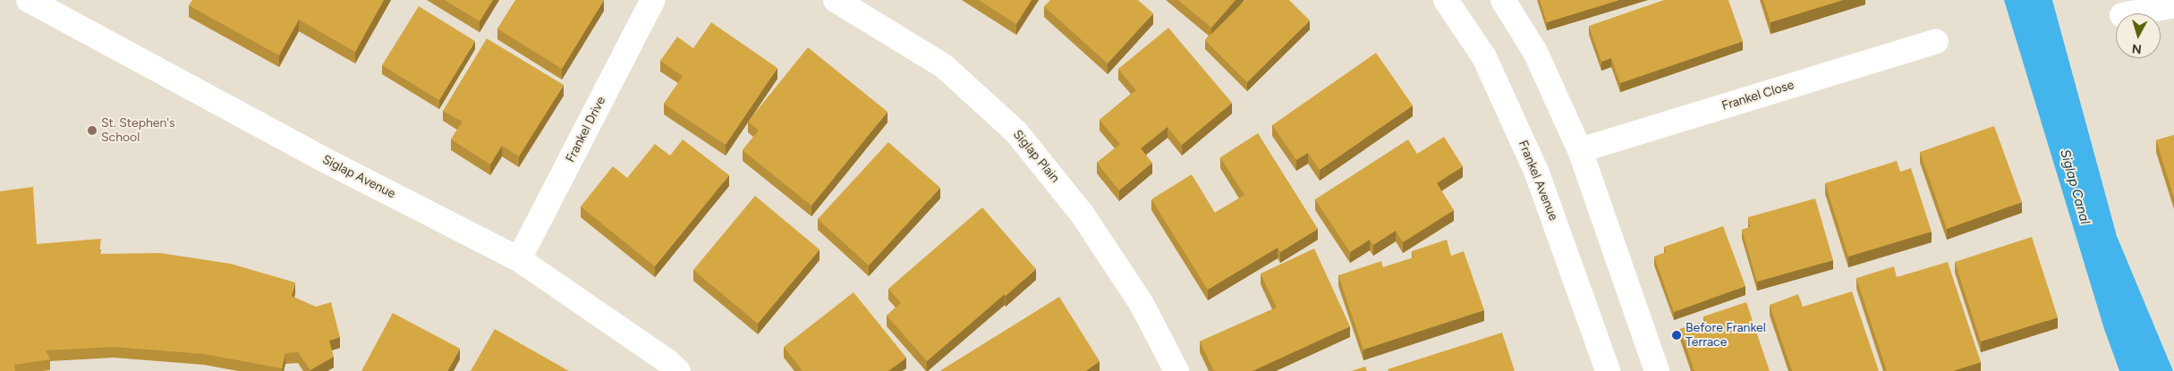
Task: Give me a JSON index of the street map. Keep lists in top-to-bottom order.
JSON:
{
  "streets": {
    "street": [
      "Frankel Close",
      "Frankel Drive",
      "Siglap Plain",
      "Siglap Avenue",
      "Frankel Avenue"
    ]
  },
  "crossings": [
    ["Frankel Drive", "Siglap Avenue"]
  ],
  "water": ["Siglap Canal"],
  "places": ["St. Stephen's School", "Before Frankel Terrace"],
  "north": "bottom"
}
